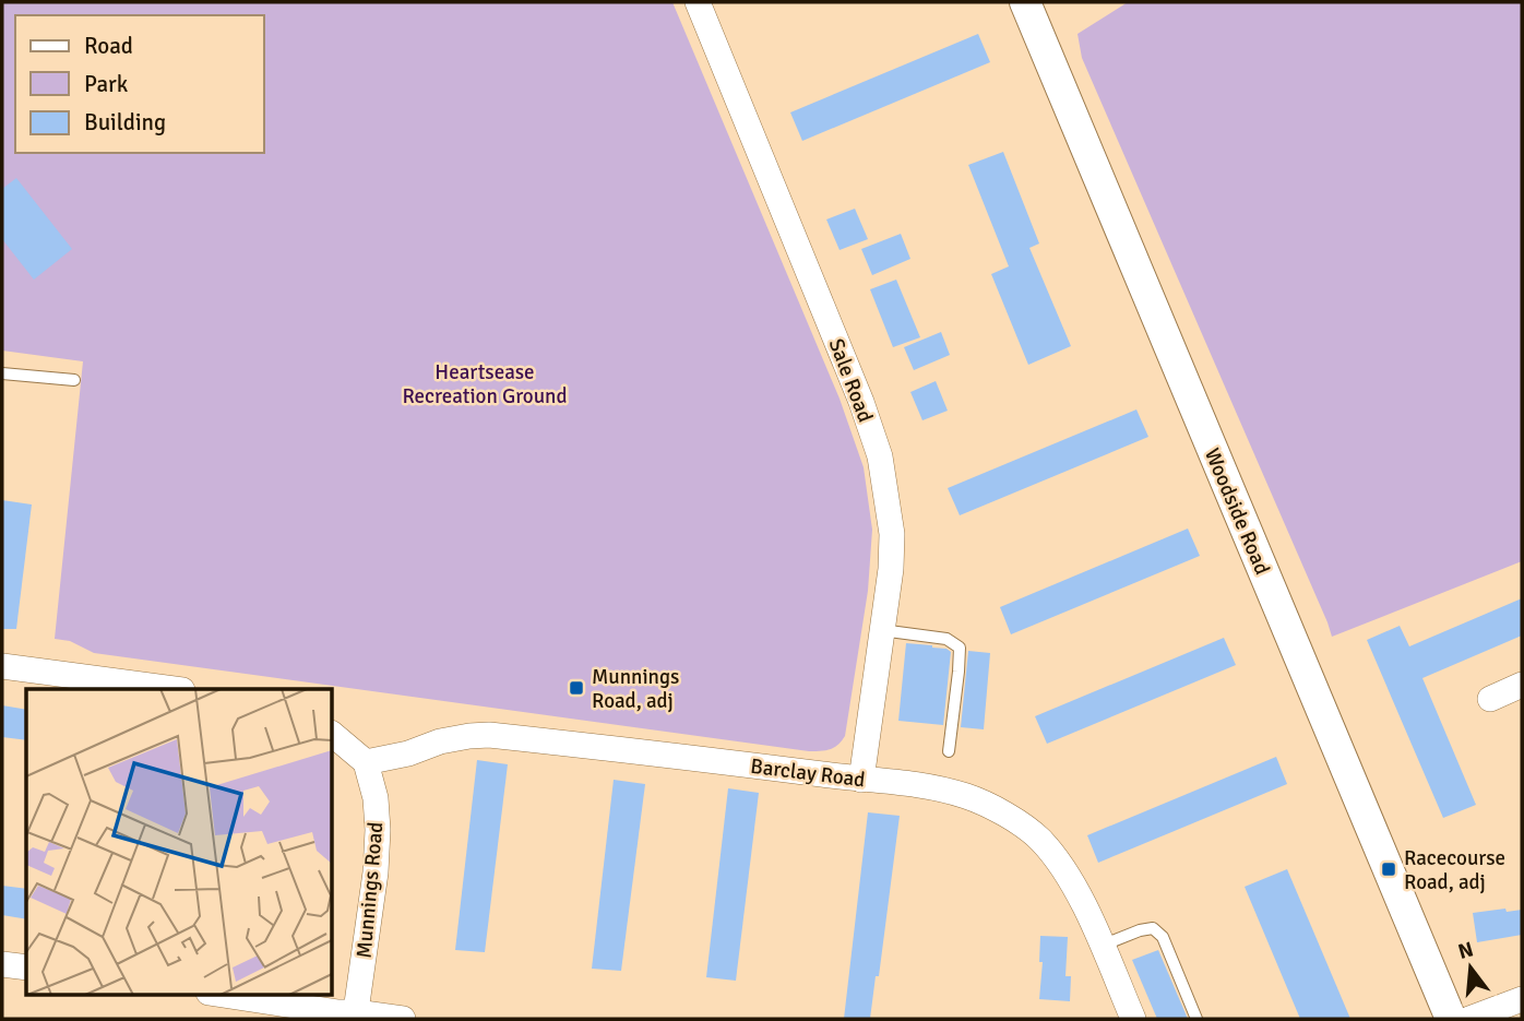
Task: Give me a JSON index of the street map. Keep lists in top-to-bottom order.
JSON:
{
  "streets": {
    "street": [
      "Sale Road",
      "Woodside Road",
      "Barclay Road",
      "Munnings Road"
    ]
  },
  "crossings": [
    ["Sale Road", "Barclay Road"],
    ["Barclay Road", "Munnings Road"]
  ],
  "parks": ["Heartsease Recreation Ground"],
  "places": {
    "transit": ["Munnings Road, adj", "Racecourse Road, adj"]
  },
  "legend": ["Road", "Park", "Building"],
  "north": "top"
}
